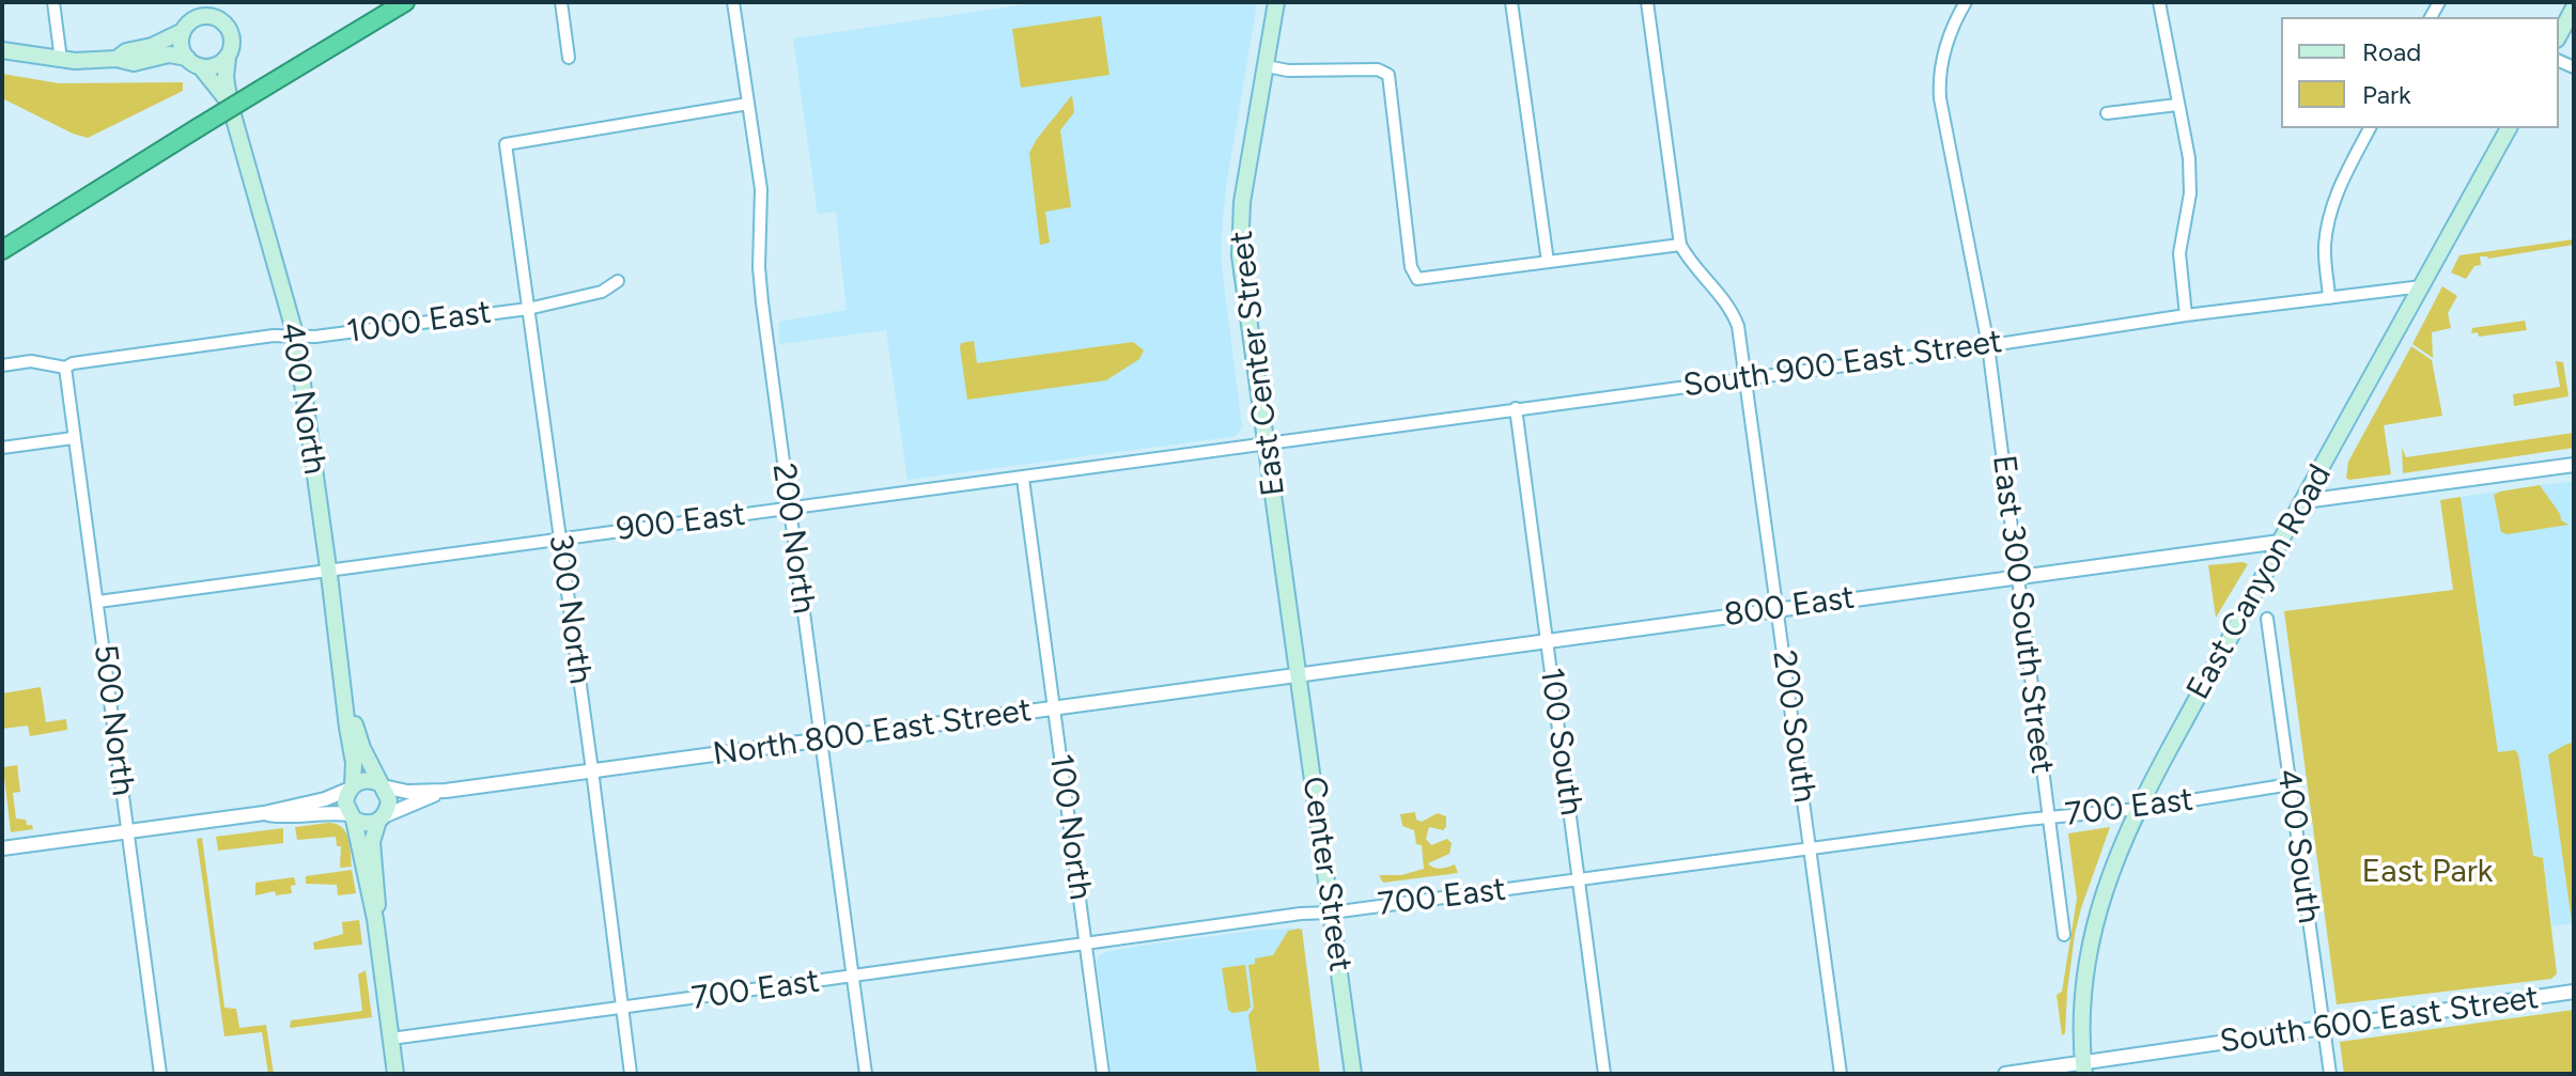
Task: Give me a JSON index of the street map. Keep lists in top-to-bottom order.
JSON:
{
  "streets": {
    "main road": [
      "East Center Street",
      "400 North",
      "East Canyon Road",
      "Center Street"
    ],
    "street": [
      "1000 East",
      "South 900 East Street",
      "900 East",
      "200 North",
      "800 East",
      "300 North",
      "East 300 South Street",
      "500 North",
      "200 South",
      "North 800 East Street",
      "100 South",
      "700 East",
      "100 North",
      "400 South",
      "South 600 East Street"
    ]
  },
  "crossings": [
    ["1000 East", "400 North"],
    ["1000 East", "300 North"],
    ["1000 East", "500 North"],
    ["East Center Street", "South 900 East Street"],
    ["East Center Street", "900 East"],
    ["East Center Street", "800 East"],
    ["East Center Street", "North 800 East Street"],
    ["East Center Street", "Center Street"],
    ["South 900 East Street", "900 East"],
    ["South 900 East Street", "East Canyon Road"],
    ["South 900 East Street", "East 300 South Street"],
    ["South 900 East Street", "200 South"],
    ["South 900 East Street", "100 South"],
    ["400 North", "900 East"],
    ["900 East", "200 North"],
    ["900 East", "300 North"],
    ["900 East", "500 North"],
    ["900 East", "100 North"],
    ["200 North", "300 North"],
    ["200 North", "North 800 East Street"],
    ["200 North", "700 East"],
    ["East Canyon Road", "800 East"],
    ["East Canyon Road", "700 East"],
    ["East Canyon Road", "South 600 East Street"],
    ["800 East", "East 300 South Street"],
    ["800 East", "200 South"],
    ["800 East", "North 800 East Street"],
    ["800 East", "100 South"],
    ["800 East", "Center Street"],
    ["300 North", "North 800 East Street"],
    ["300 North", "700 East"],
    ["East 300 South Street", "700 East"],
    ["200 South", "700 East"],
    ["North 800 East Street", "100 North"],
    ["North 800 East Street", "Center Street"],
    ["100 South", "700 East"],
    ["700 East", "100 North"],
    ["700 East", "400 South"],
    ["700 East", "Center Street"],
    ["400 South", "South 600 East Street"]
  ],
  "parks": ["East Park"],
  "legend": ["Road", "Park"]
}
